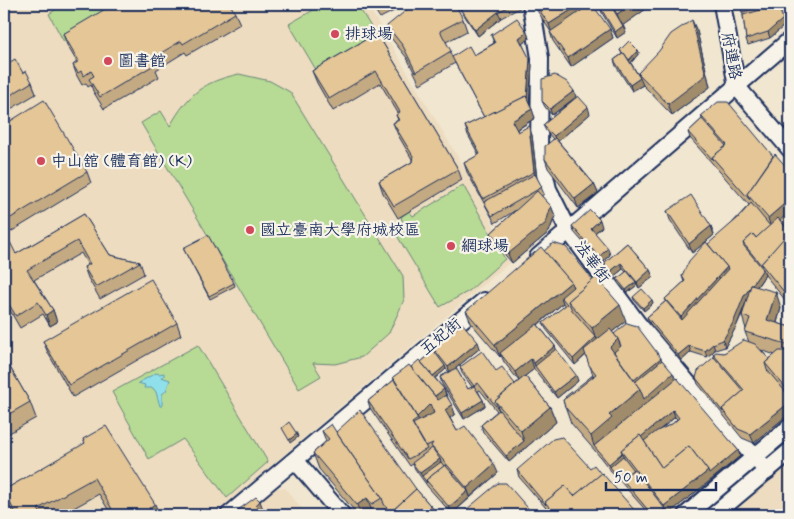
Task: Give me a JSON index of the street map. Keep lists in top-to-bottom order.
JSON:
{
  "streets": {
    "street": ["府連路", "法華街", "五妃街"]
  },
  "places": [
    "排球場",
    "圖書館",
    "中山舘 (體育館) (K)",
    "國立臺南大學府城校區",
    "網球場"
  ],
  "scale_bar": "50 m"
}
